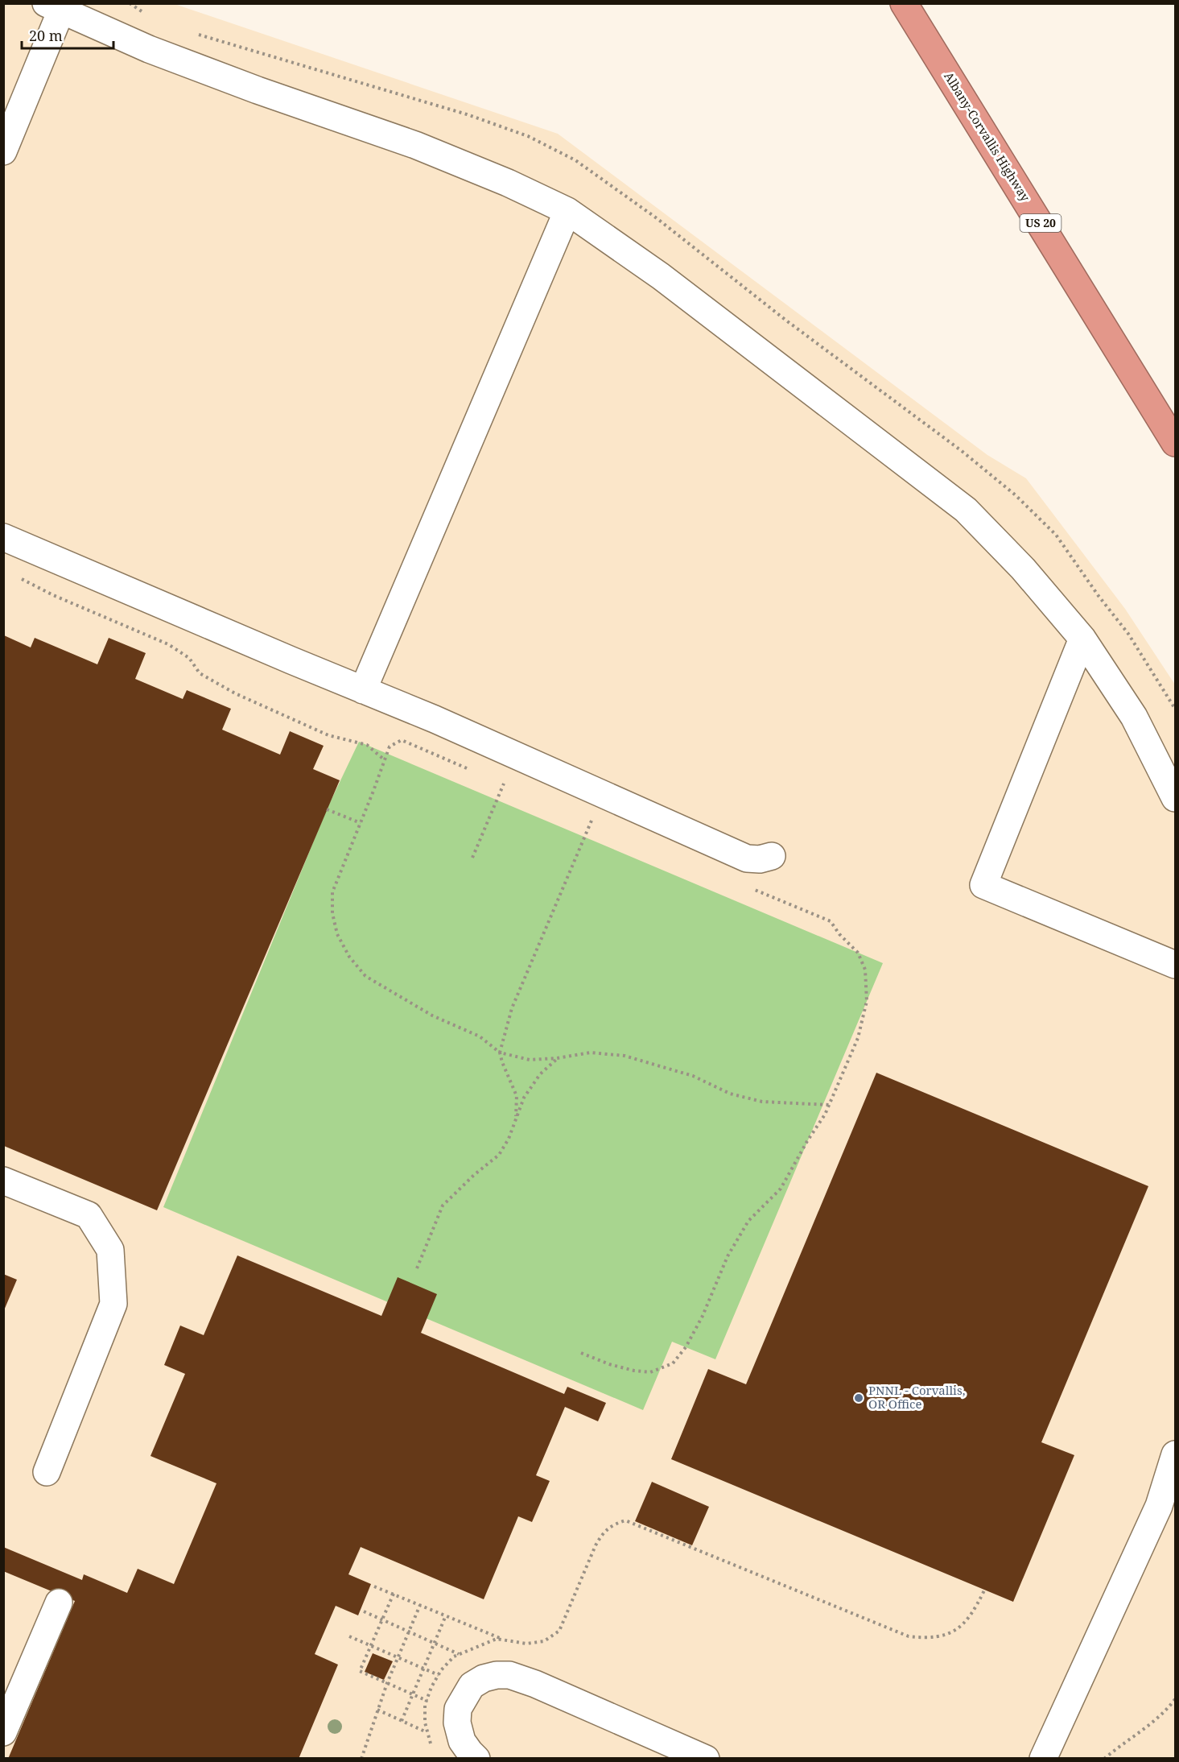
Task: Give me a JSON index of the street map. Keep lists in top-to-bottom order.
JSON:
{
  "streets": {
    "highway": ["Albany-Corvallis Highway", "US 20"]
  },
  "places": ["PNNL - Corvallis, OR Office"],
  "scale_bar": "20 m"
}
